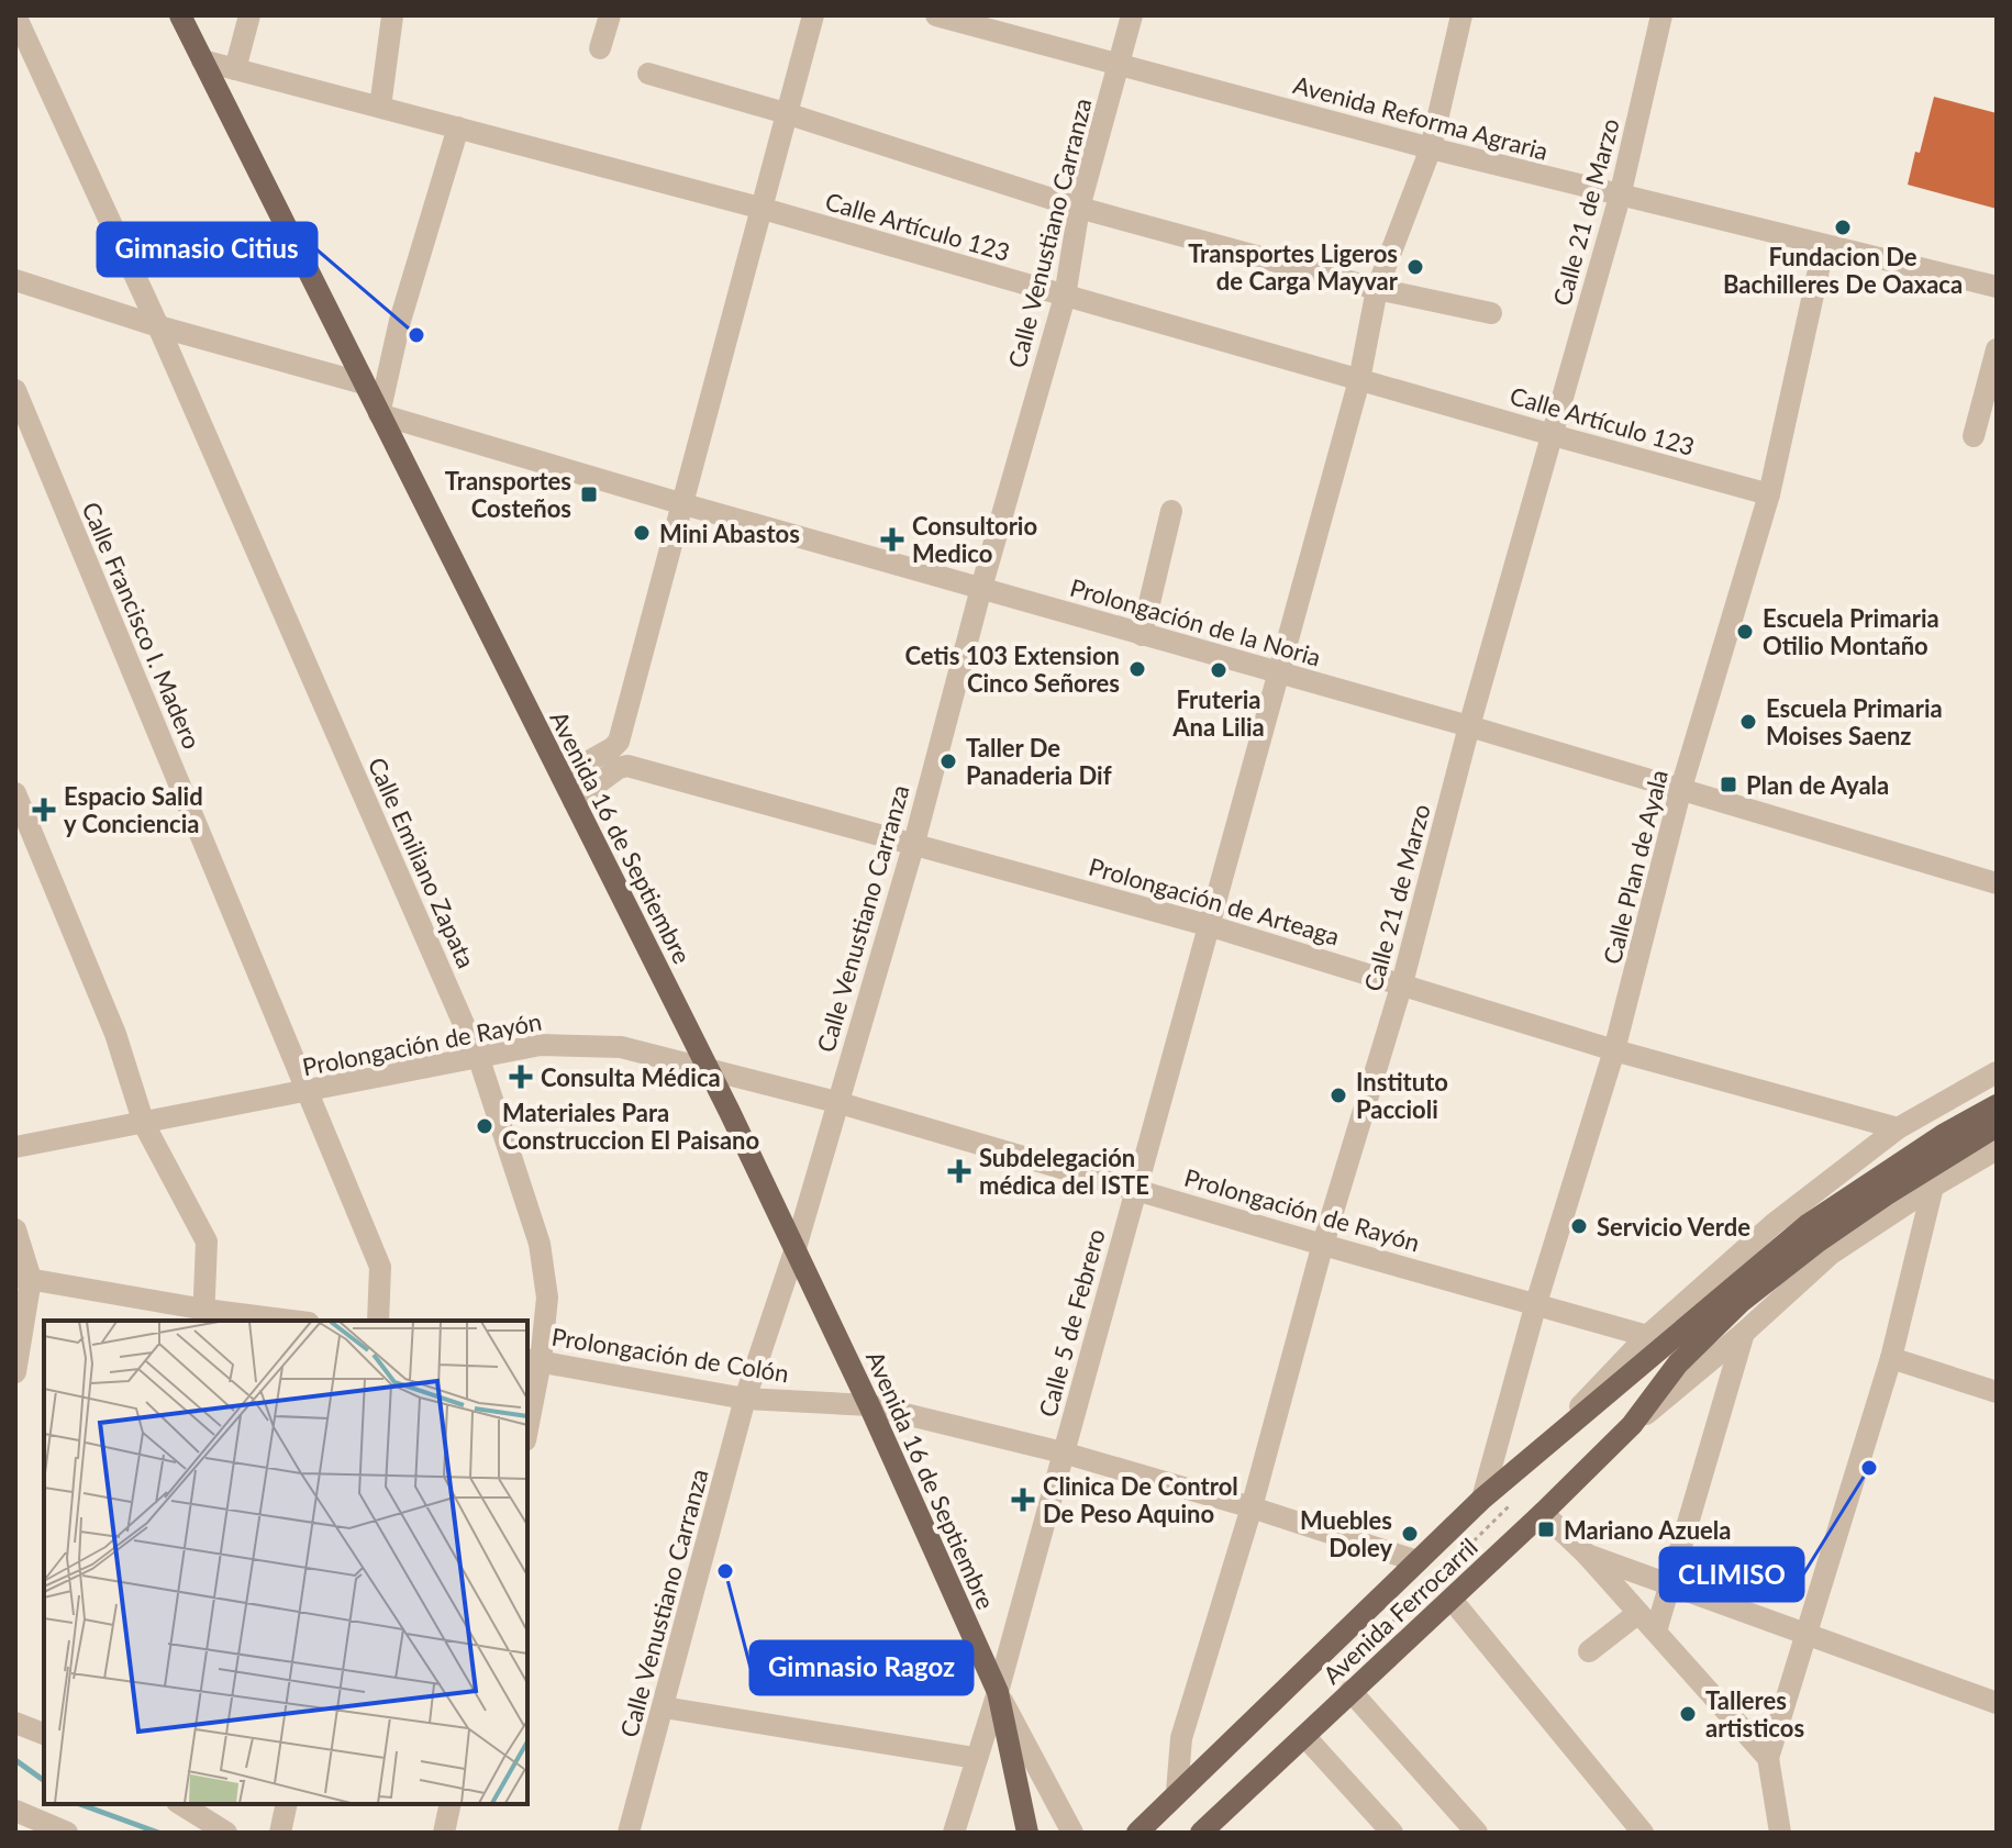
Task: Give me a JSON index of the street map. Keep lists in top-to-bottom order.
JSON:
{
  "streets": {
    "main road": ["Avenida 16 de Septiembre", "Avenida Ferrocarril"],
    "street": [
      "Avenida Reforma Agraria",
      "Calle 21 de Marzo",
      "Calle Artículo 123",
      "Calle Venustiano Carranza",
      "Prolongación de la Noria",
      "Calle Francisco I. Madero",
      "Calle Emiliano Zapata",
      "Calle Plan de Ayala",
      "Prolongación de Arteaga",
      "Prolongación de Rayón",
      "Calle 5 de Febrero",
      "Prolongación de Colón"
    ]
  },
  "crossings": [
    ["Avenida Reforma Agraria", "Calle 21 de Marzo"],
    ["Avenida Reforma Agraria", "Calle Venustiano Carranza"],
    ["Avenida Reforma Agraria", "Calle Plan de Ayala"],
    ["Avenida Reforma Agraria", "Calle 5 de Febrero"],
    ["Calle 21 de Marzo", "Calle Artículo 123"],
    ["Calle 21 de Marzo", "Prolongación de la Noria"],
    ["Calle 21 de Marzo", "Prolongación de Arteaga"],
    ["Calle 21 de Marzo", "Prolongación de Rayón"],
    ["Calle 21 de Marzo", "Prolongación de Colón"],
    ["Calle 21 de Marzo", "Avenida Ferrocarril"],
    ["Calle Artículo 123", "Calle Venustiano Carranza"],
    ["Calle Artículo 123", "Avenida 16 de Septiembre"],
    ["Calle Artículo 123", "Calle Plan de Ayala"],
    ["Calle Artículo 123", "Calle 5 de Febrero"],
    ["Calle Venustiano Carranza", "Prolongación de la Noria"],
    ["Calle Venustiano Carranza", "Avenida 16 de Septiembre"],
    ["Calle Venustiano Carranza", "Prolongación de Arteaga"],
    ["Calle Venustiano Carranza", "Prolongación de Rayón"],
    ["Calle Venustiano Carranza", "Prolongación de Colón"],
    ["Prolongación de la Noria", "Avenida 16 de Septiembre"],
    ["Prolongación de la Noria", "Calle Plan de Ayala"],
    ["Prolongación de la Noria", "Calle 5 de Febrero"],
    ["Calle Francisco I. Madero", "Prolongación de Rayón"],
    ["Avenida 16 de Septiembre", "Prolongación de Arteaga"],
    ["Avenida 16 de Septiembre", "Prolongación de Rayón"],
    ["Avenida 16 de Septiembre", "Calle 5 de Febrero"],
    ["Avenida 16 de Septiembre", "Prolongación de Colón"],
    ["Calle Emiliano Zapata", "Prolongación de Rayón"],
    ["Calle Emiliano Zapata", "Prolongación de Colón"],
    ["Calle Plan de Ayala", "Prolongación de Arteaga"],
    ["Calle Plan de Ayala", "Prolongación de Rayón"],
    ["Calle Plan de Ayala", "Avenida Ferrocarril"],
    ["Prolongación de Arteaga", "Calle 5 de Febrero"],
    ["Prolongación de Arteaga", "Avenida Ferrocarril"],
    ["Prolongación de Rayón", "Calle 5 de Febrero"],
    ["Prolongación de Rayón", "Avenida Ferrocarril"],
    ["Calle 5 de Febrero", "Prolongación de Colón"],
    ["Prolongación de Colón", "Avenida Ferrocarril"]
  ],
  "places": {
    "other": [
      "Fundacion De Bachilleres De Oaxaca",
      "Transportes Ligeros de Carga Mayvar",
      "Gimnasio Citius",
      "Mini Abastos",
      "Escuela Primaria Otilio Montaño",
      "Cetis 103 Extension Cinco Señores",
      "Fruteria Ana Lilia",
      "Escuela Primaria Moises Saenz",
      "Taller De Panaderia Dif",
      "Instituto Paccioli",
      "Materiales Para Construccion El Paisano",
      "Servicio Verde",
      "CLIMISO",
      "Muebles Doley",
      "Gimnasio Ragoz",
      "Talleres artisticos"
    ],
    "transit": ["Transportes Costeños", "Plan de Ayala", "Mariano Azuela"],
    "health": [
      "Consultorio Medico",
      "Espacio Salid y Conciencia",
      "Consulta Médica",
      "Subdelegación médica del ISTE",
      "Clinica De Control De Peso Aquino"
    ]
  }
}
